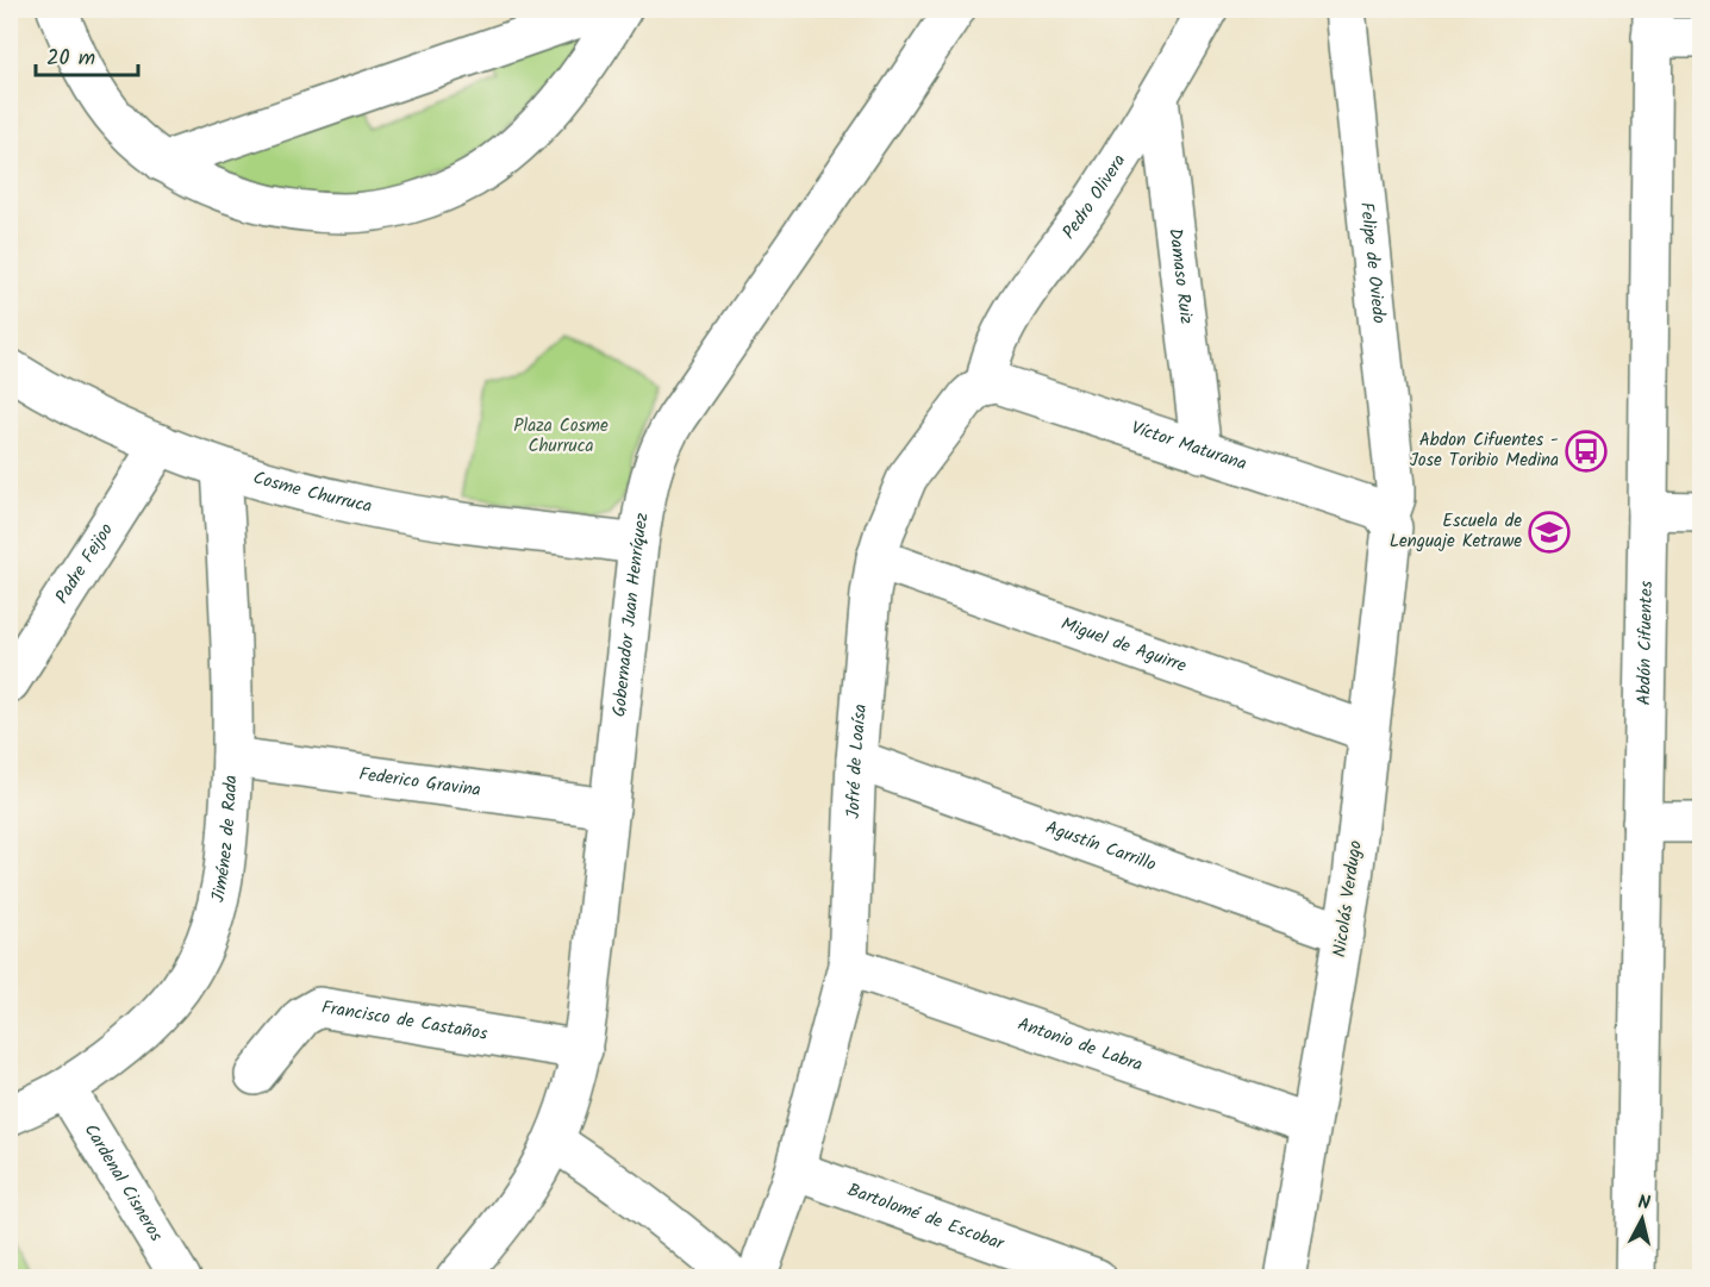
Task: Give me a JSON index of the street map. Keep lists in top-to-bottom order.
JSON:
{
  "streets": {
    "street": [
      "Pedro Olivera",
      "Felipe de Oviedo",
      "Damaso Ruiz",
      "Víctor Maturana",
      "Cosme Churruca",
      "Padre Feijoo",
      "Gobernador Juan Henríquez",
      "Abdón Cifuentes",
      "Miguel de Aguirre",
      "Jofré de Loaísa",
      "Federico Gravina",
      "Jiménez de Rada",
      "Agustín Carrillo",
      "Nicolás Verdugo",
      "Francisco de Castaños",
      "Antonio de Labra",
      "Cardenal Cisneros",
      "Bartolomé de Escobar"
    ]
  },
  "crossings": [
    ["Pedro Olivera", "Damaso Ruiz"],
    ["Pedro Olivera", "Víctor Maturana"],
    ["Pedro Olivera", "Jofré de Loaísa"],
    ["Felipe de Oviedo", "Víctor Maturana"],
    ["Felipe de Oviedo", "Nicolás Verdugo"],
    ["Damaso Ruiz", "Víctor Maturana"],
    ["Víctor Maturana", "Jofré de Loaísa"],
    ["Víctor Maturana", "Nicolás Verdugo"],
    ["Cosme Churruca", "Padre Feijoo"],
    ["Cosme Churruca", "Gobernador Juan Henríquez"],
    ["Cosme Churruca", "Jiménez de Rada"],
    ["Gobernador Juan Henríquez", "Federico Gravina"],
    ["Gobernador Juan Henríquez", "Francisco de Castaños"],
    ["Miguel de Aguirre", "Jofré de Loaísa"],
    ["Miguel de Aguirre", "Nicolás Verdugo"],
    ["Jofré de Loaísa", "Agustín Carrillo"],
    ["Jofré de Loaísa", "Antonio de Labra"],
    ["Jofré de Loaísa", "Bartolomé de Escobar"],
    ["Federico Gravina", "Jiménez de Rada"],
    ["Jiménez de Rada", "Cardenal Cisneros"],
    ["Agustín Carrillo", "Nicolás Verdugo"],
    ["Nicolás Verdugo", "Antonio de Labra"]
  ],
  "parks": ["Plaza Cosme Churruca"],
  "places": {
    "bus stop": ["Abdon Cifuentes - Jose Toribio Medina"],
    "school or university": ["Escuela de Lenguaje Ketrawe"]
  },
  "scale_bar": "20 m",
  "north": "top"
}
